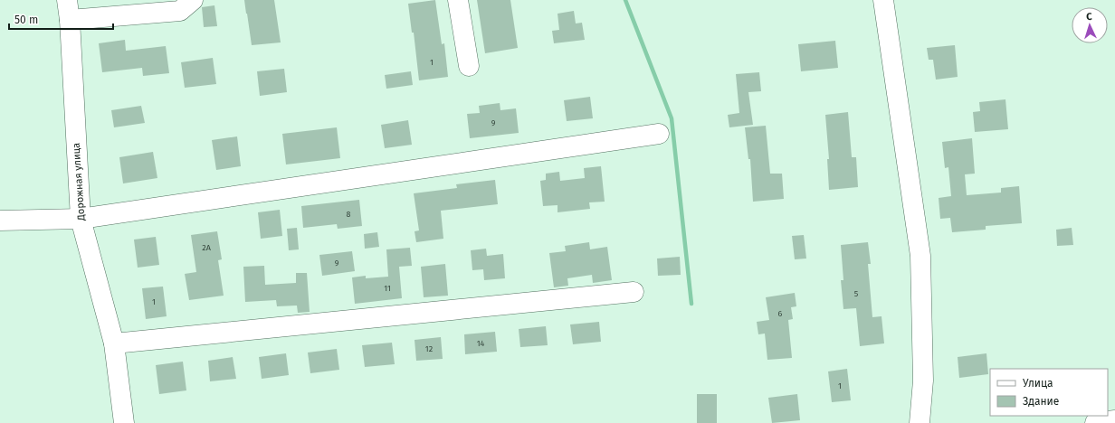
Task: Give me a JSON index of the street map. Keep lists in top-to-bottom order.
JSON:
{
  "streets": {
    "street": ["Дорожная улица"]
  },
  "house_numbers": [
    "1",
    "9",
    "8",
    "2А",
    "9",
    "11",
    "5",
    "1",
    "6",
    "14",
    "12",
    "1"
  ],
  "legend": ["Улица", "Здание"],
  "scale_bar": "50 m",
  "north": "top"
}
